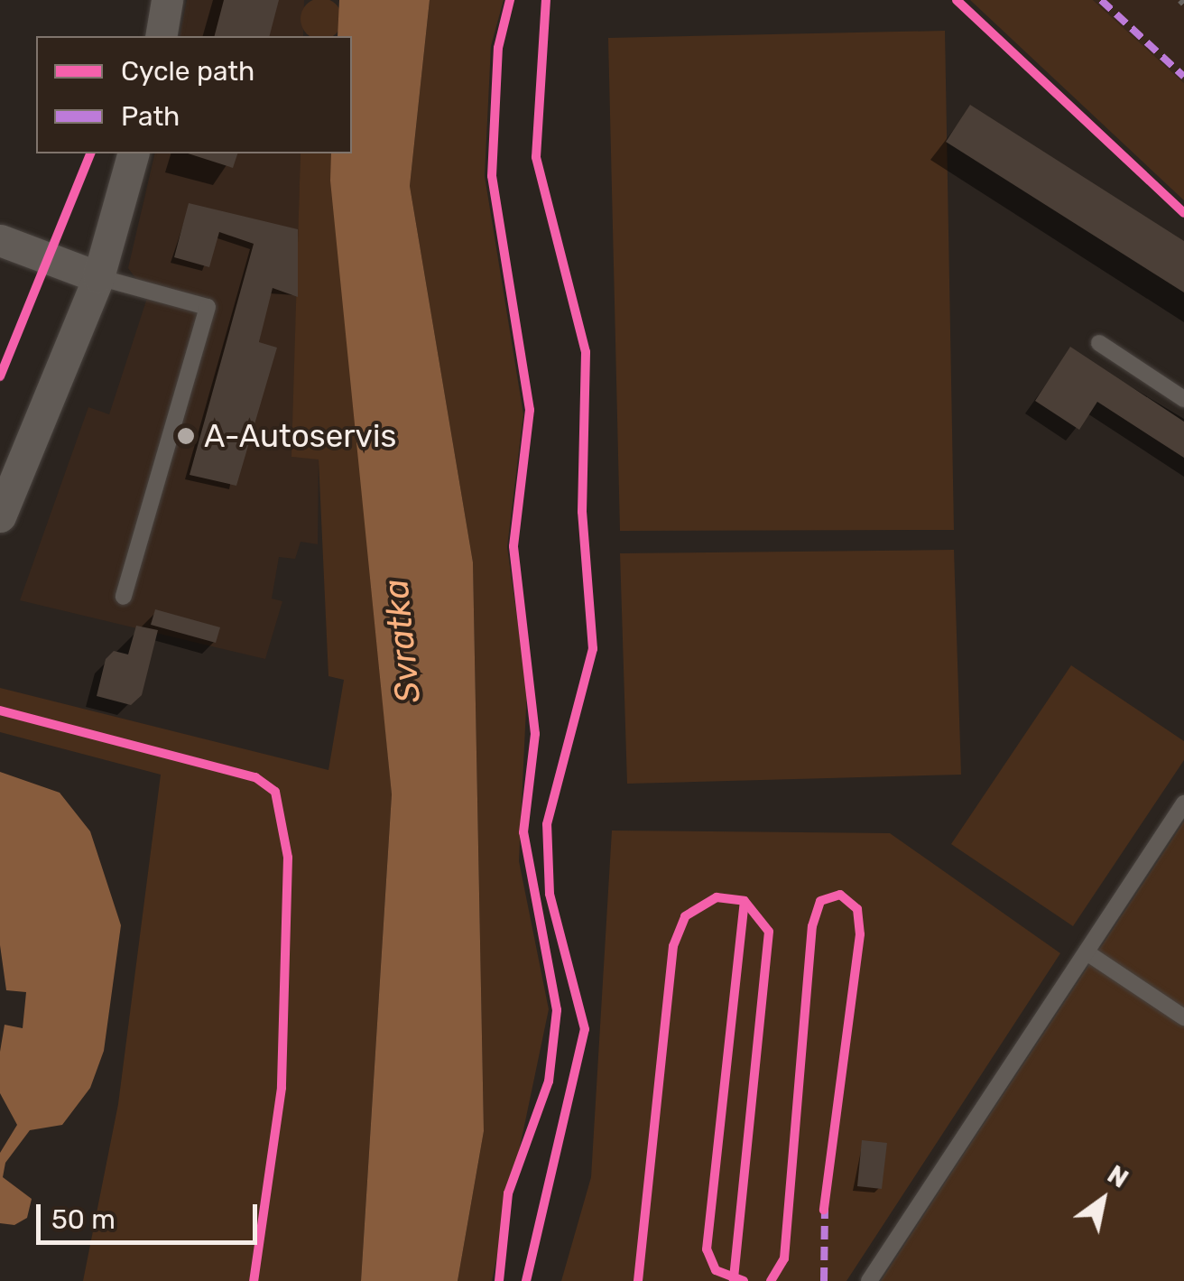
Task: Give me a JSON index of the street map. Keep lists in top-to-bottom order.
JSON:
{
  "water": ["Svratka"],
  "places": ["A-Autoservis"],
  "legend": ["Cycle path", "Path"],
  "scale_bar": "50 m",
  "north": "top right"
}
